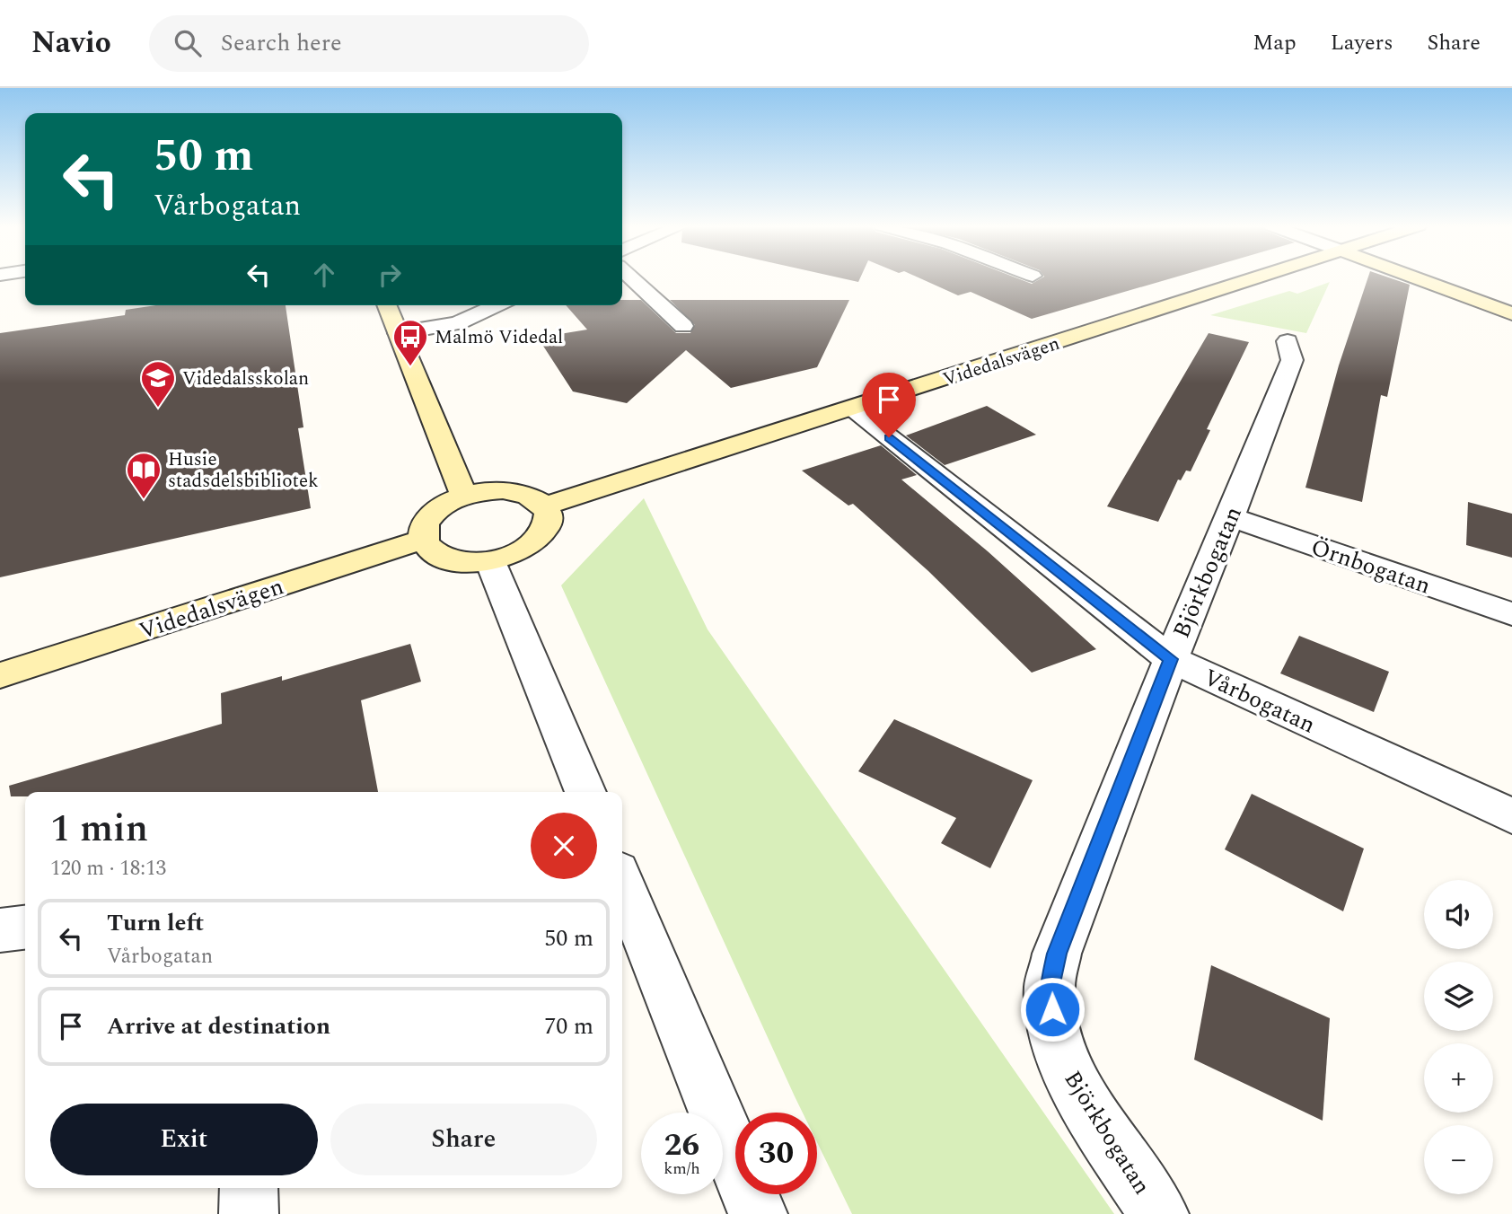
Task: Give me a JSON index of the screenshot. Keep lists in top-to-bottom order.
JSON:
{
  "streets": {
    "street": [
      "Videdalsvägen",
      "Örnbogatan",
      "Björkbogatan",
      "Vårbogatan"
    ]
  },
  "crossings": [
    ["Videdalsvägen", "Vårbogatan"],
    ["Örnbogatan", "Björkbogatan"],
    ["Björkbogatan", "Vårbogatan"]
  ],
  "places": {
    "bus stop": ["Malmö Videdal"],
    "school or university": ["Videdalsskolan"],
    "library": ["Husie stadsdelsbibliotek"]
  },
  "page": {
    "header": "Navio",
    "search": "Search here",
    "nav": ["Map", "Layers", "Share"],
    "turn": ["50 m", "Vårbogatan"],
    "heading": ["1 min", "120 m · 18:13"],
    "map_buttons": ["+", "−"],
    "list": [
      {
        "name": "Turn left",
        "note": "Vårbogatan",
        "value": "50 m"
      },
      {
        "name": "Arrive at destination",
        "value": "70 m"
      }
    ],
    "buttons": ["Exit", "Share"],
    "speed": "26 km/h",
    "limit": "30"
  }
}
